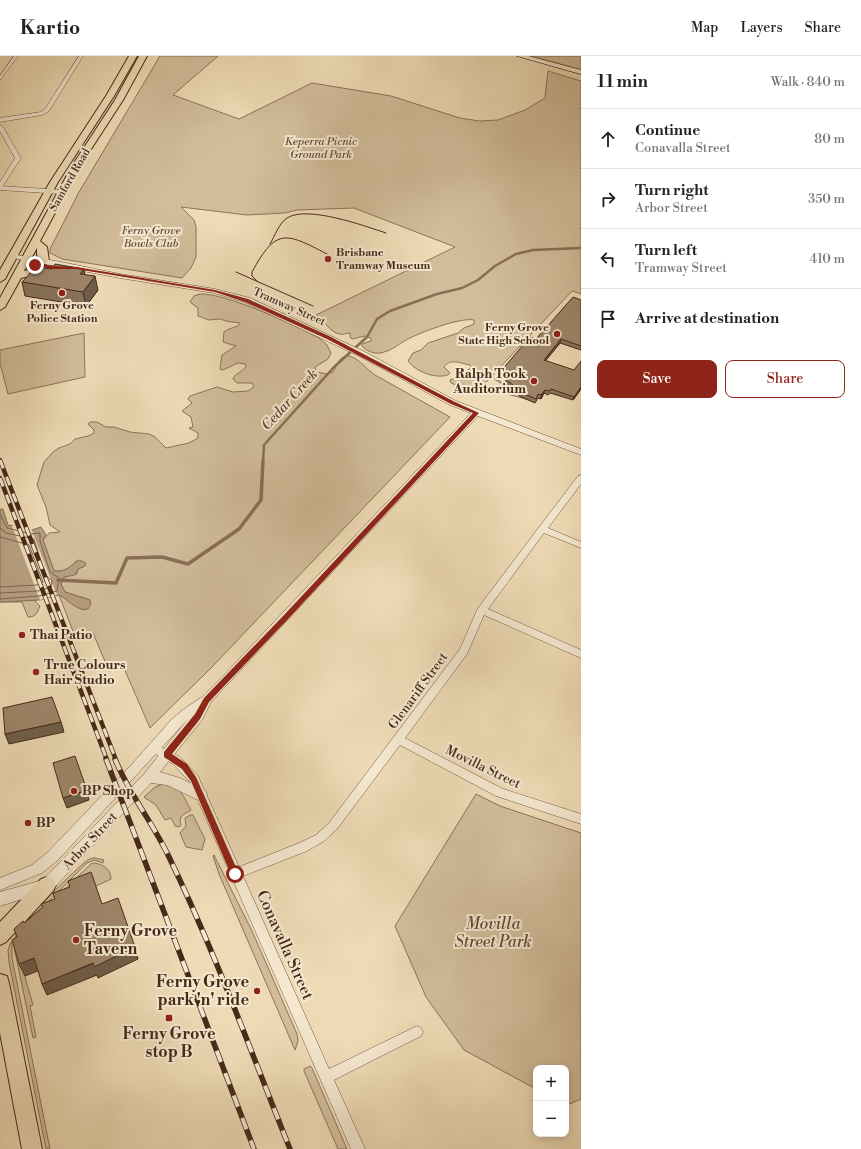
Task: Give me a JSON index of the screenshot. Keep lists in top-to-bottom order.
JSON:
{
  "streets": {
    "main road": ["Samford Road"],
    "street": [
      "Tramway Street",
      "Glenariff Street",
      "Movilla Street",
      "Arbor Street",
      "Conavalla Street"
    ]
  },
  "crossings": [
    ["Samford Road", "Tramway Street"],
    ["Tramway Street", "Arbor Street"],
    ["Glenariff Street", "Movilla Street"],
    ["Glenariff Street", "Conavalla Street"],
    ["Arbor Street", "Conavalla Street"]
  ],
  "water": ["Cedar Creek"],
  "parks": ["Keperra Picnic Ground Park", "Ferny Grove Bowls Club", "Movilla Street Park"],
  "places": {
    "other": [
      "Brisbane Tramway Museum",
      "Ferny Grove Police Station",
      "Ferny Grove State High School",
      "Ralph Took Auditorium",
      "Thai Patio",
      "True Colours Hair Studio",
      "BP Shop",
      "BP",
      "Ferny Grove Tavern",
      "Ferny Grove park 'n' ride"
    ],
    "transit": ["Ferny Grove stop B"]
  },
  "page": {
    "header": "Kartio",
    "nav": ["Map", "Layers", "Share"],
    "heading": ["11 min", "Walk · 840 m"],
    "list": [
      ["Continue", "Conavalla Street", "80 m"],
      ["Turn right", "Arbor Street", "350 m"],
      ["Turn left", "Tramway Street", "410 m"],
      "Arrive at destination"
    ],
    "buttons": ["Save", "Share"],
    "map_buttons": ["+", "−"]
  }
}
